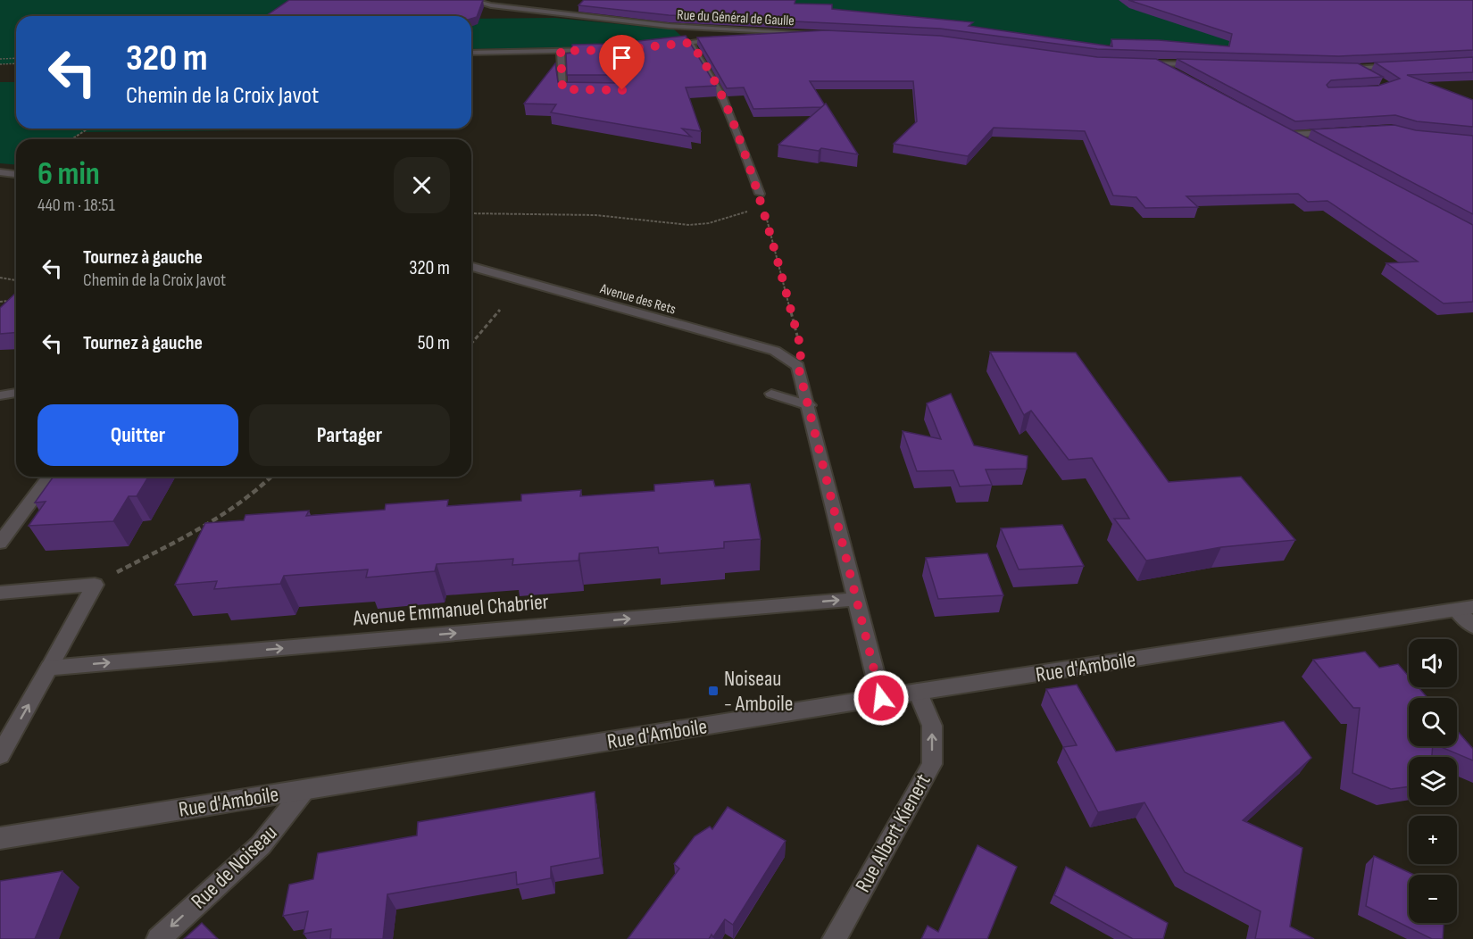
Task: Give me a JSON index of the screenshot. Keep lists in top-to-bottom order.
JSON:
{
  "streets": {
    "street": [
      "Rue du Général de Gaulle",
      "Avenue des Rets",
      "Avenue Emmanuel Chabrier",
      "Rue d'Amboile",
      "Rue Albert Kienert",
      "Rue de Noiseau"
    ]
  },
  "crossings": [
    ["Rue d'Amboile", "Rue Albert Kienert"],
    ["Rue d'Amboile", "Rue de Noiseau"]
  ],
  "one_way": ["Avenue Emmanuel Chabrier", "Rue Albert Kienert", "Rue de Noiseau"],
  "places": {
    "transit": ["Noiseau - Amboile"]
  },
  "page": {
    "turn": ["320 m", "Chemin de la Croix Javot"],
    "heading": ["6 min", "440 m · 18:51"],
    "list": [
      {
        "name": "Tournez à gauche",
        "note": "Chemin de la Croix Javot",
        "value": "320 m"
      },
      {
        "name": "Tournez à gauche",
        "value": "50 m"
      }
    ],
    "buttons": ["Quitter", "Partager"],
    "map_buttons": ["+", "−"]
  }
}
